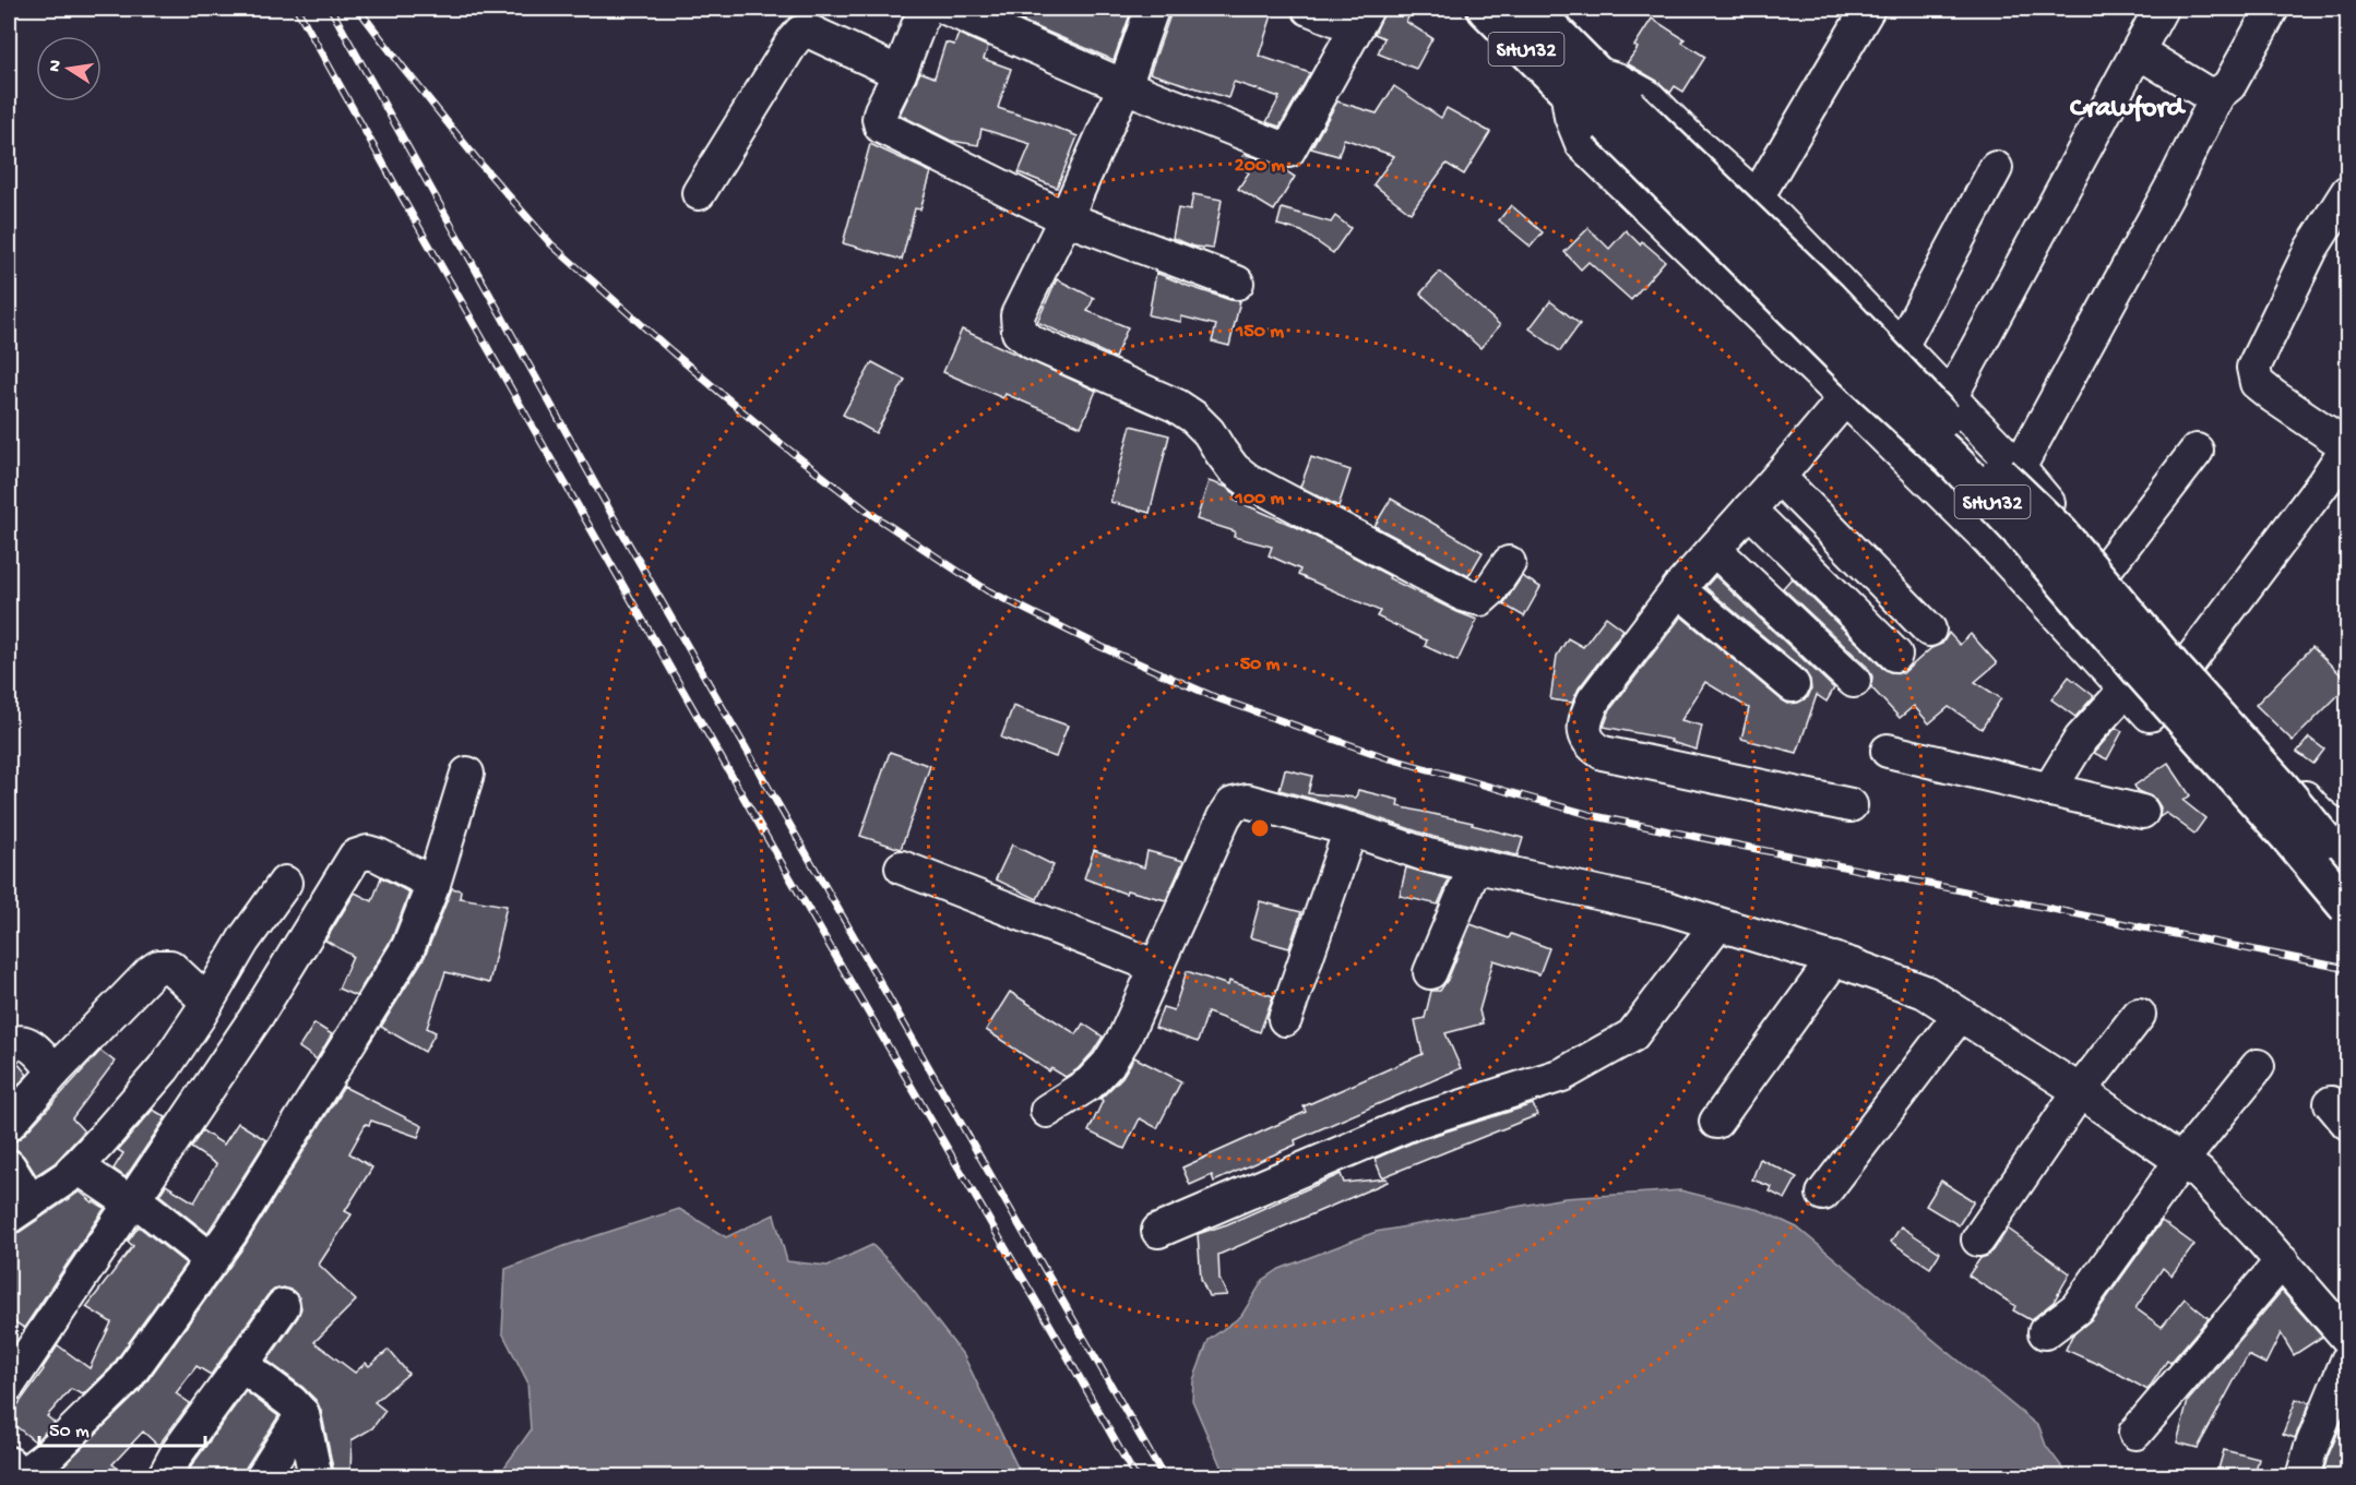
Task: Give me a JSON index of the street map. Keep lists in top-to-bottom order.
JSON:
{
  "streets": {
    "main road": ["SHU132"]
  },
  "districts": ["Crawford"],
  "scale_bar": "50 m",
  "north": "left",
  "rings": [
    "200 m",
    "150 m",
    "100 m",
    "50 m"
  ]
}
